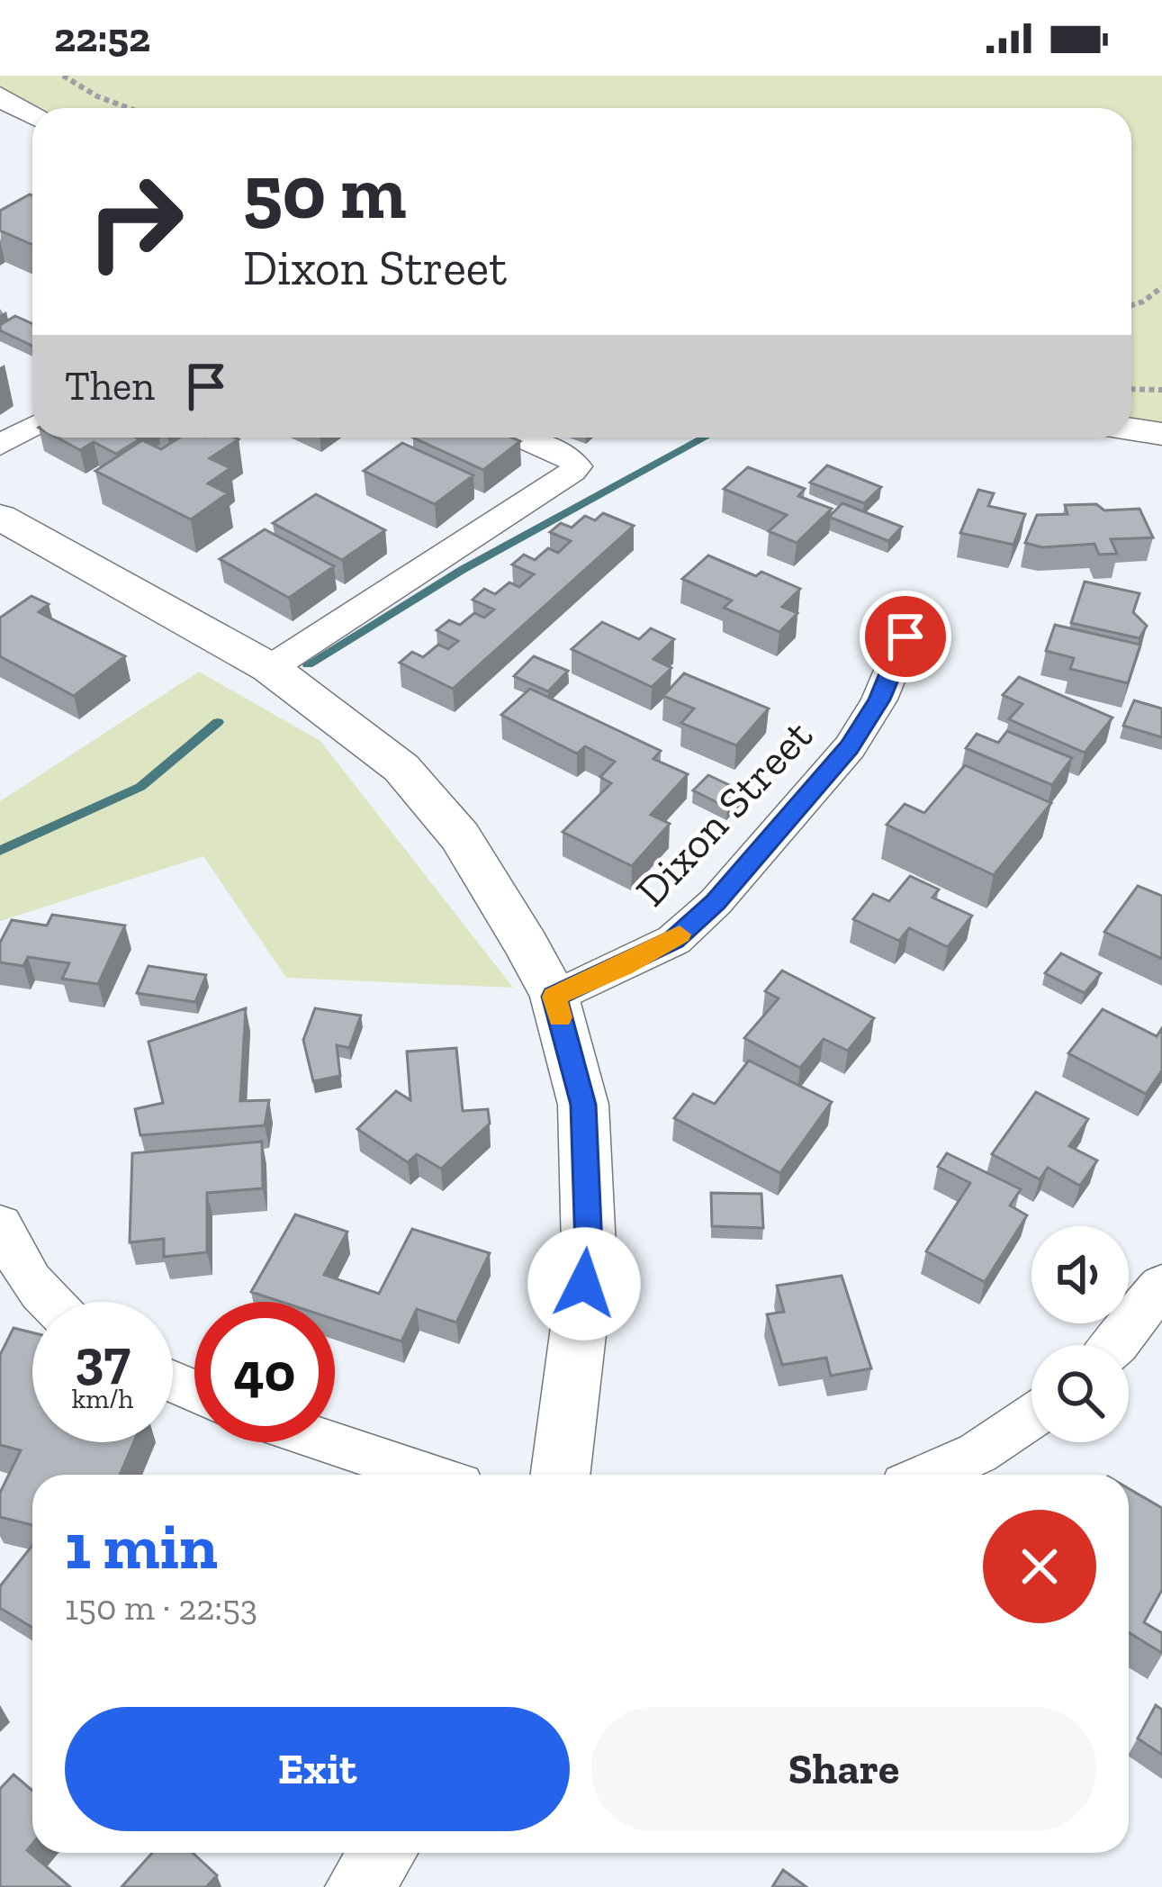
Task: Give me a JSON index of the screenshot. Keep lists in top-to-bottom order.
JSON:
{
  "streets": {
    "street": ["Dixon Street"]
  },
  "page": {
    "status": "22:52",
    "turn": ["50 m", "Dixon Street"],
    "then": "Then",
    "speed": "37 km/h",
    "limit": "40",
    "heading": ["1 min", "150 m · 22:53"],
    "buttons": ["Exit", "Share"]
  }
}
